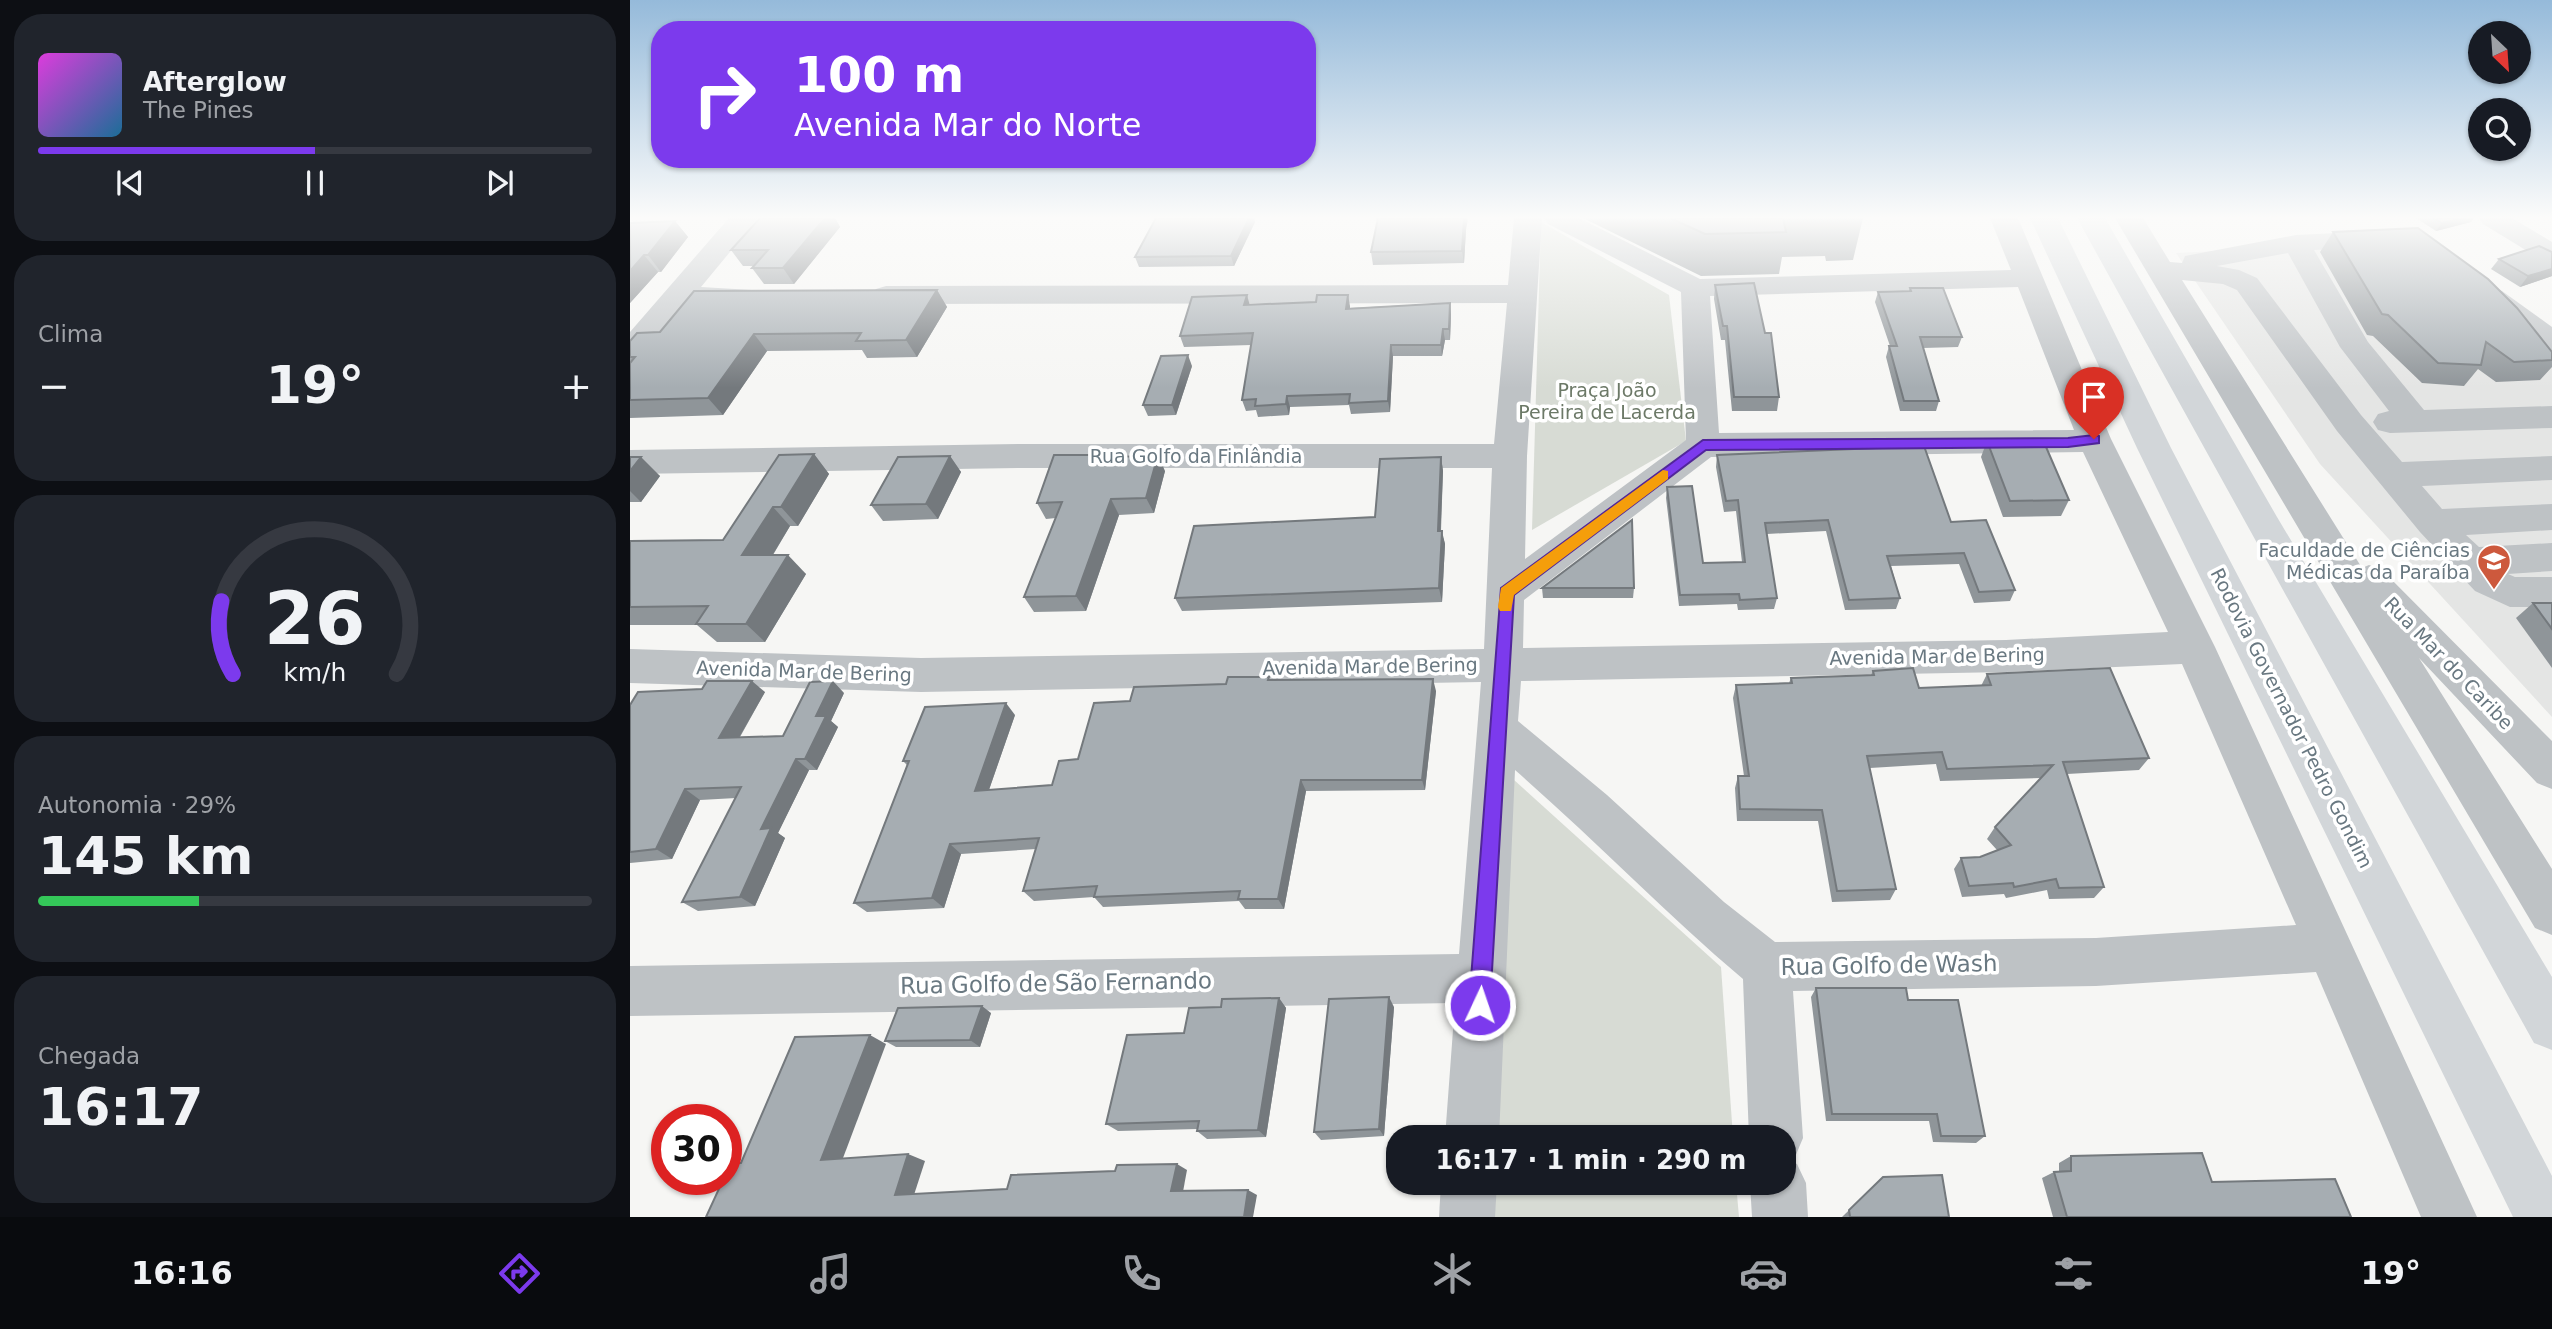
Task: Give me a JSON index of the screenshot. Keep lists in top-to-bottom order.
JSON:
{
  "streets": {
    "highway": ["Rodovia Governador Pedro Gondim"],
    "street": [
      "Rua Golfo da Finlândia",
      "Avenida Mar de Bering",
      "Rua Mar do Caribe",
      "Rua Golfo de Wash",
      "Rua Golfo de São Fernando"
    ]
  },
  "parks": ["Praça João Pereira de Lacerda"],
  "places": {
    "school or university": ["Faculdade de Ciências Médicas da Paraíba"]
  },
  "north": "bottom right",
  "page": {
    "turn": ["100 m", "Avenida Mar do Norte"],
    "song": ["Afterglow", "The Pines"],
    "tile": [
      "Clima",
      ["Autonomia · 29%", "145 km"],
      ["Chegada", "16:17"]
    ],
    "heat": ["−", "19°", "+"],
    "limit": "30",
    "trip": "16:17 · 1 min · 290 m",
    "tabs": ["16:16", "19°"],
    "gauge": ["26", "km/h"]
  }
}
